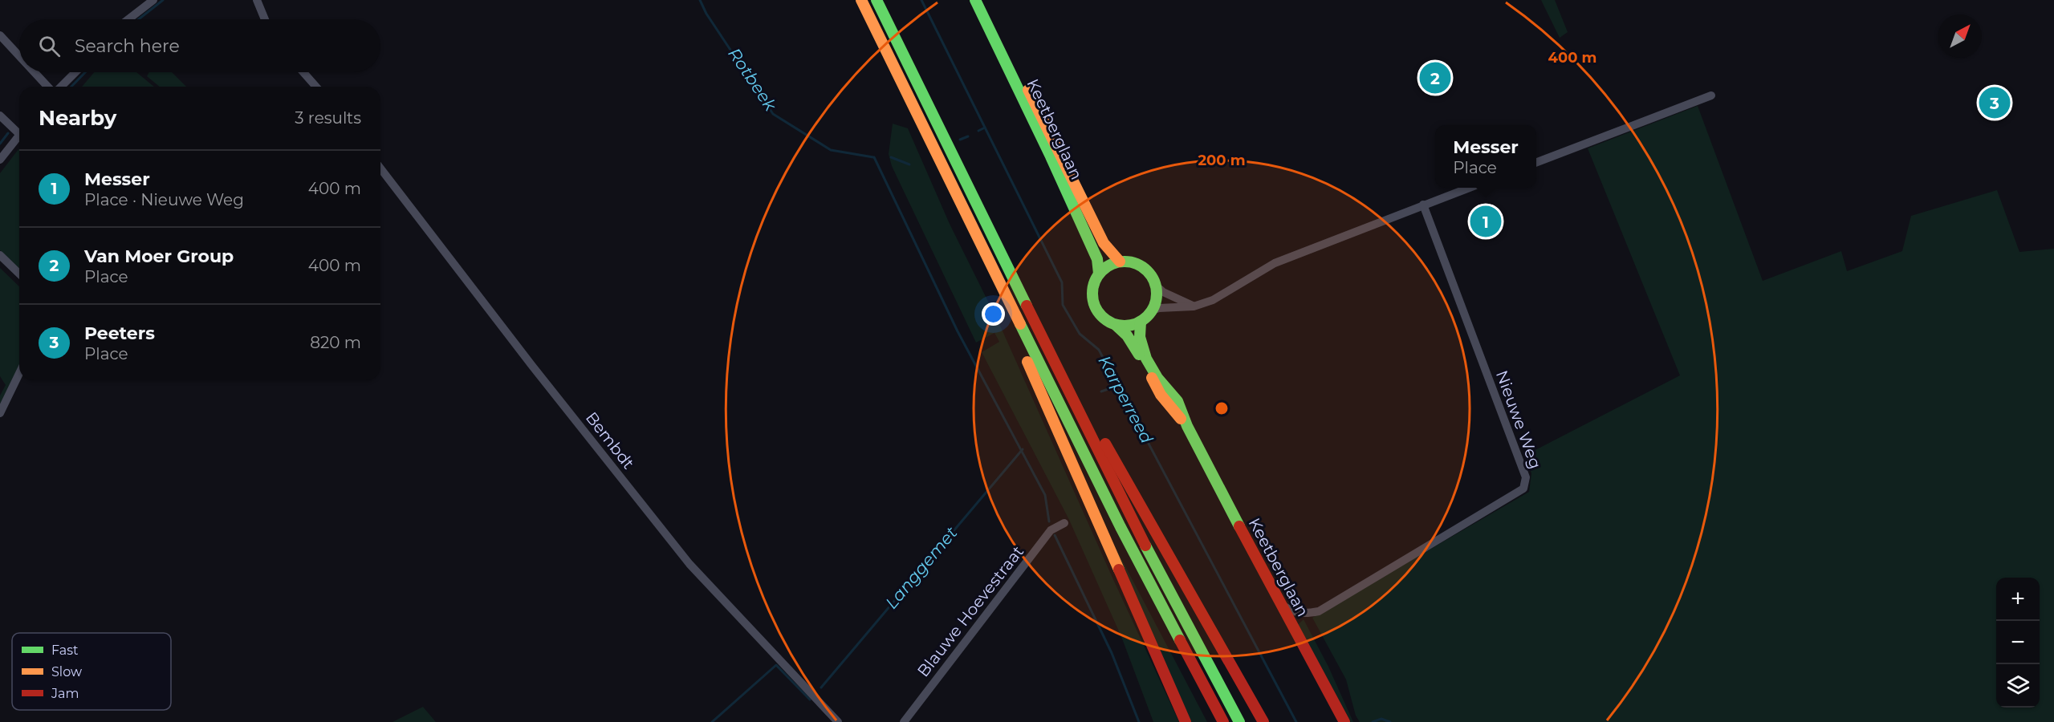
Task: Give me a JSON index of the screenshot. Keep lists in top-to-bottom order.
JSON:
{
  "streets": {
    "main road": ["Keetberglaan"],
    "street": ["Nieuwe Weg", "Bembdt", "Blauwe Hoevestraat"]
  },
  "crossings": [
    ["Keetberglaan", "Nieuwe Weg"]
  ],
  "water": ["Rotbeek", "Karperreed", "Langgemet"],
  "legend": ["Fast", "Slow", "Jam"],
  "north": "top right",
  "page": {
    "search": "Search here",
    "pins": ["2", "3", "1"],
    "heading": ["Nearby", "3 results"],
    "popup": ["Messer", "Place"],
    "list": [
      {
        "mark": "1",
        "name": "Messer",
        "note": "Place · Nieuwe Weg",
        "value": "400 m"
      },
      {
        "mark": "2",
        "name": "Van Moer Group",
        "note": "Place",
        "value": "400 m"
      },
      {
        "mark": "3",
        "name": "Peeters",
        "note": "Place",
        "value": "820 m"
      }
    ],
    "map_buttons": ["+", "−"]
  },
  "rings": ["400 m", "200 m"]
}
